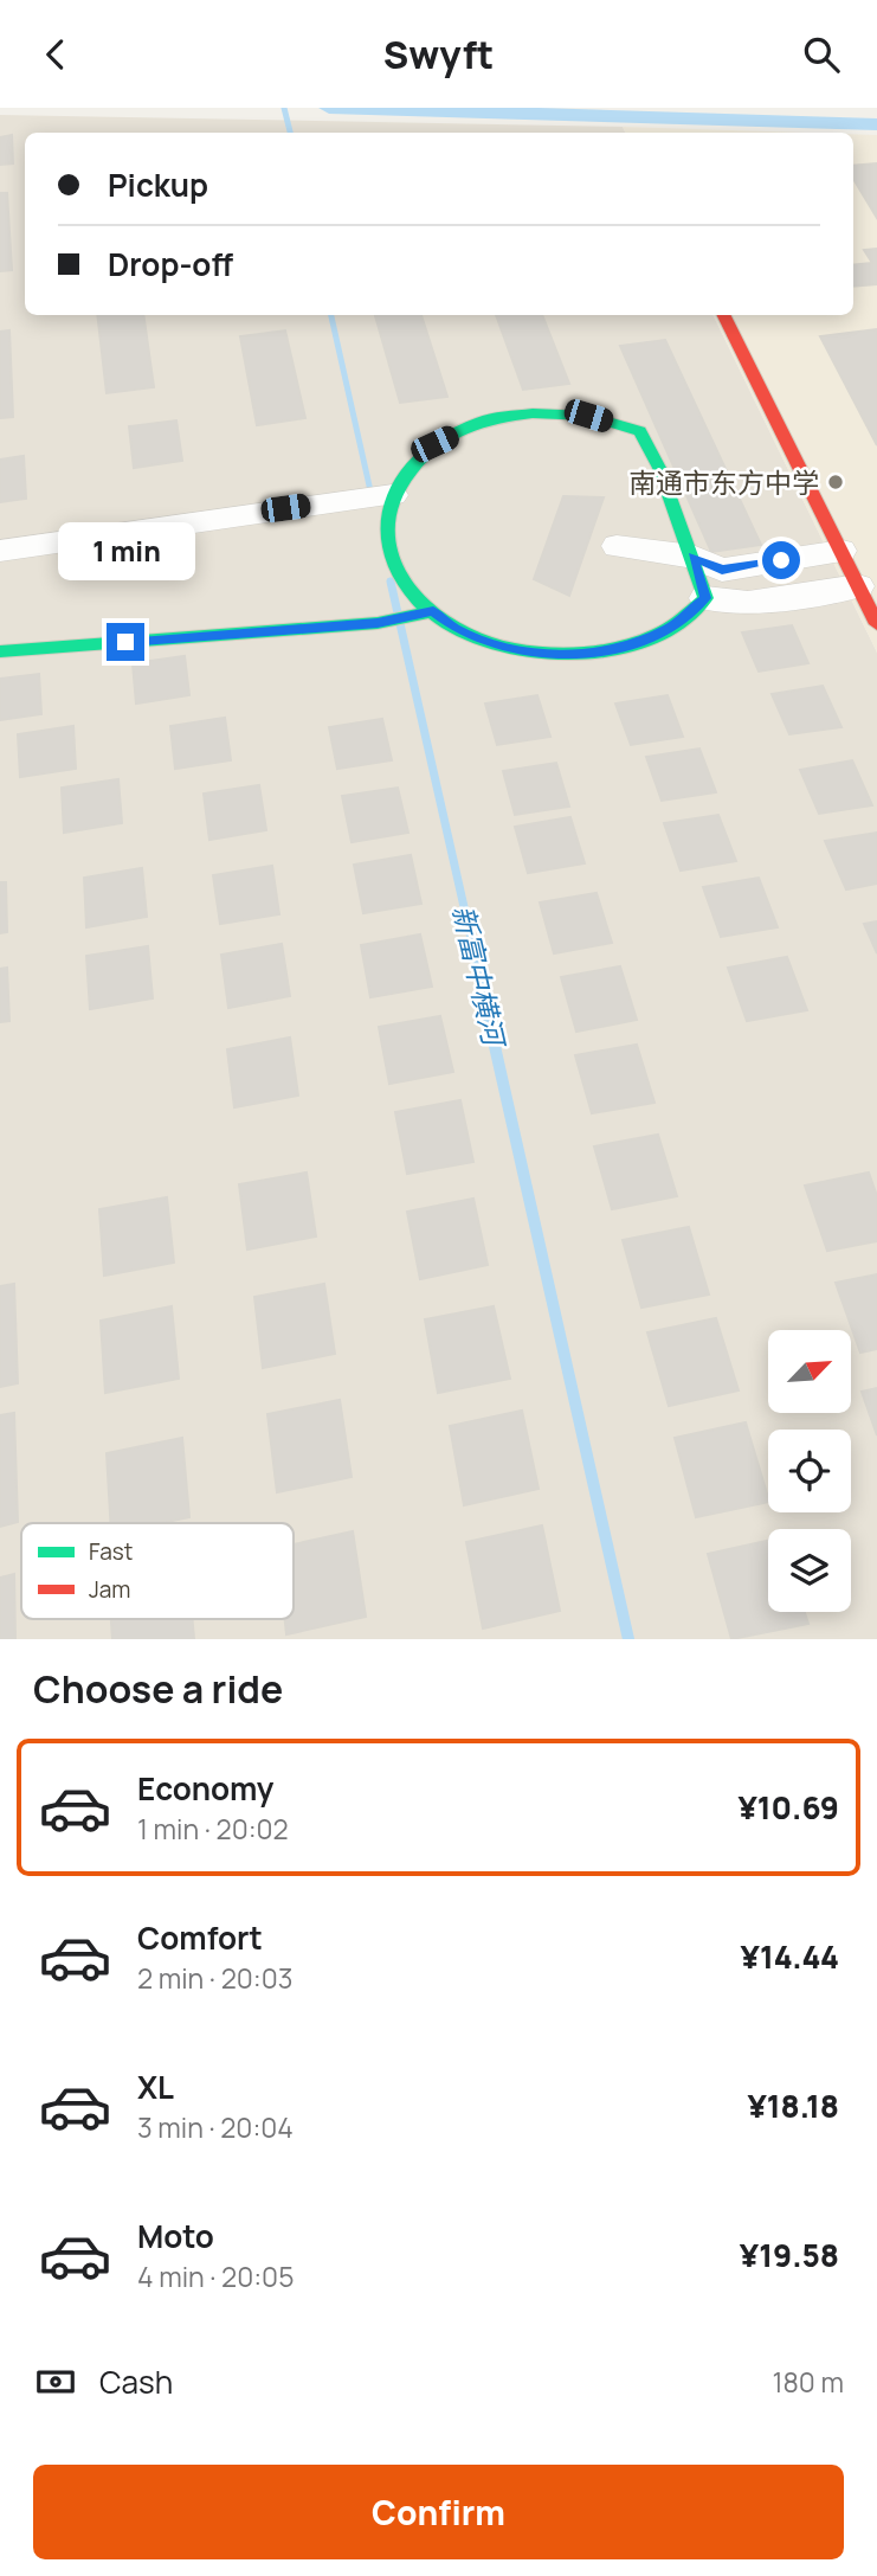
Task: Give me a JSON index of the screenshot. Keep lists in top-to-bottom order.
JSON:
{
  "water": ["新富中横河"],
  "places": ["南通市东方中学"],
  "legend": ["Fast", "Jam"],
  "north": "top right",
  "page": {
    "header": "Swyft",
    "banner": ["Pickup", "Drop-off"],
    "bubble": "1 min",
    "heading": "Choose a ride",
    "list": [
      {
        "name": "Economy",
        "note": "1 min · 20:02",
        "value": "¥10.69"
      },
      {
        "name": "Comfort",
        "note": "2 min · 20:03",
        "value": "¥14.44"
      },
      {
        "name": "XL",
        "note": "3 min · 20:04",
        "value": "¥18.18"
      },
      {
        "name": "Moto",
        "note": "4 min · 20:05",
        "value": "¥19.58"
      }
    ],
    "pay": ["Cash", "180 m"],
    "buttons": "Confirm"
  }
}
